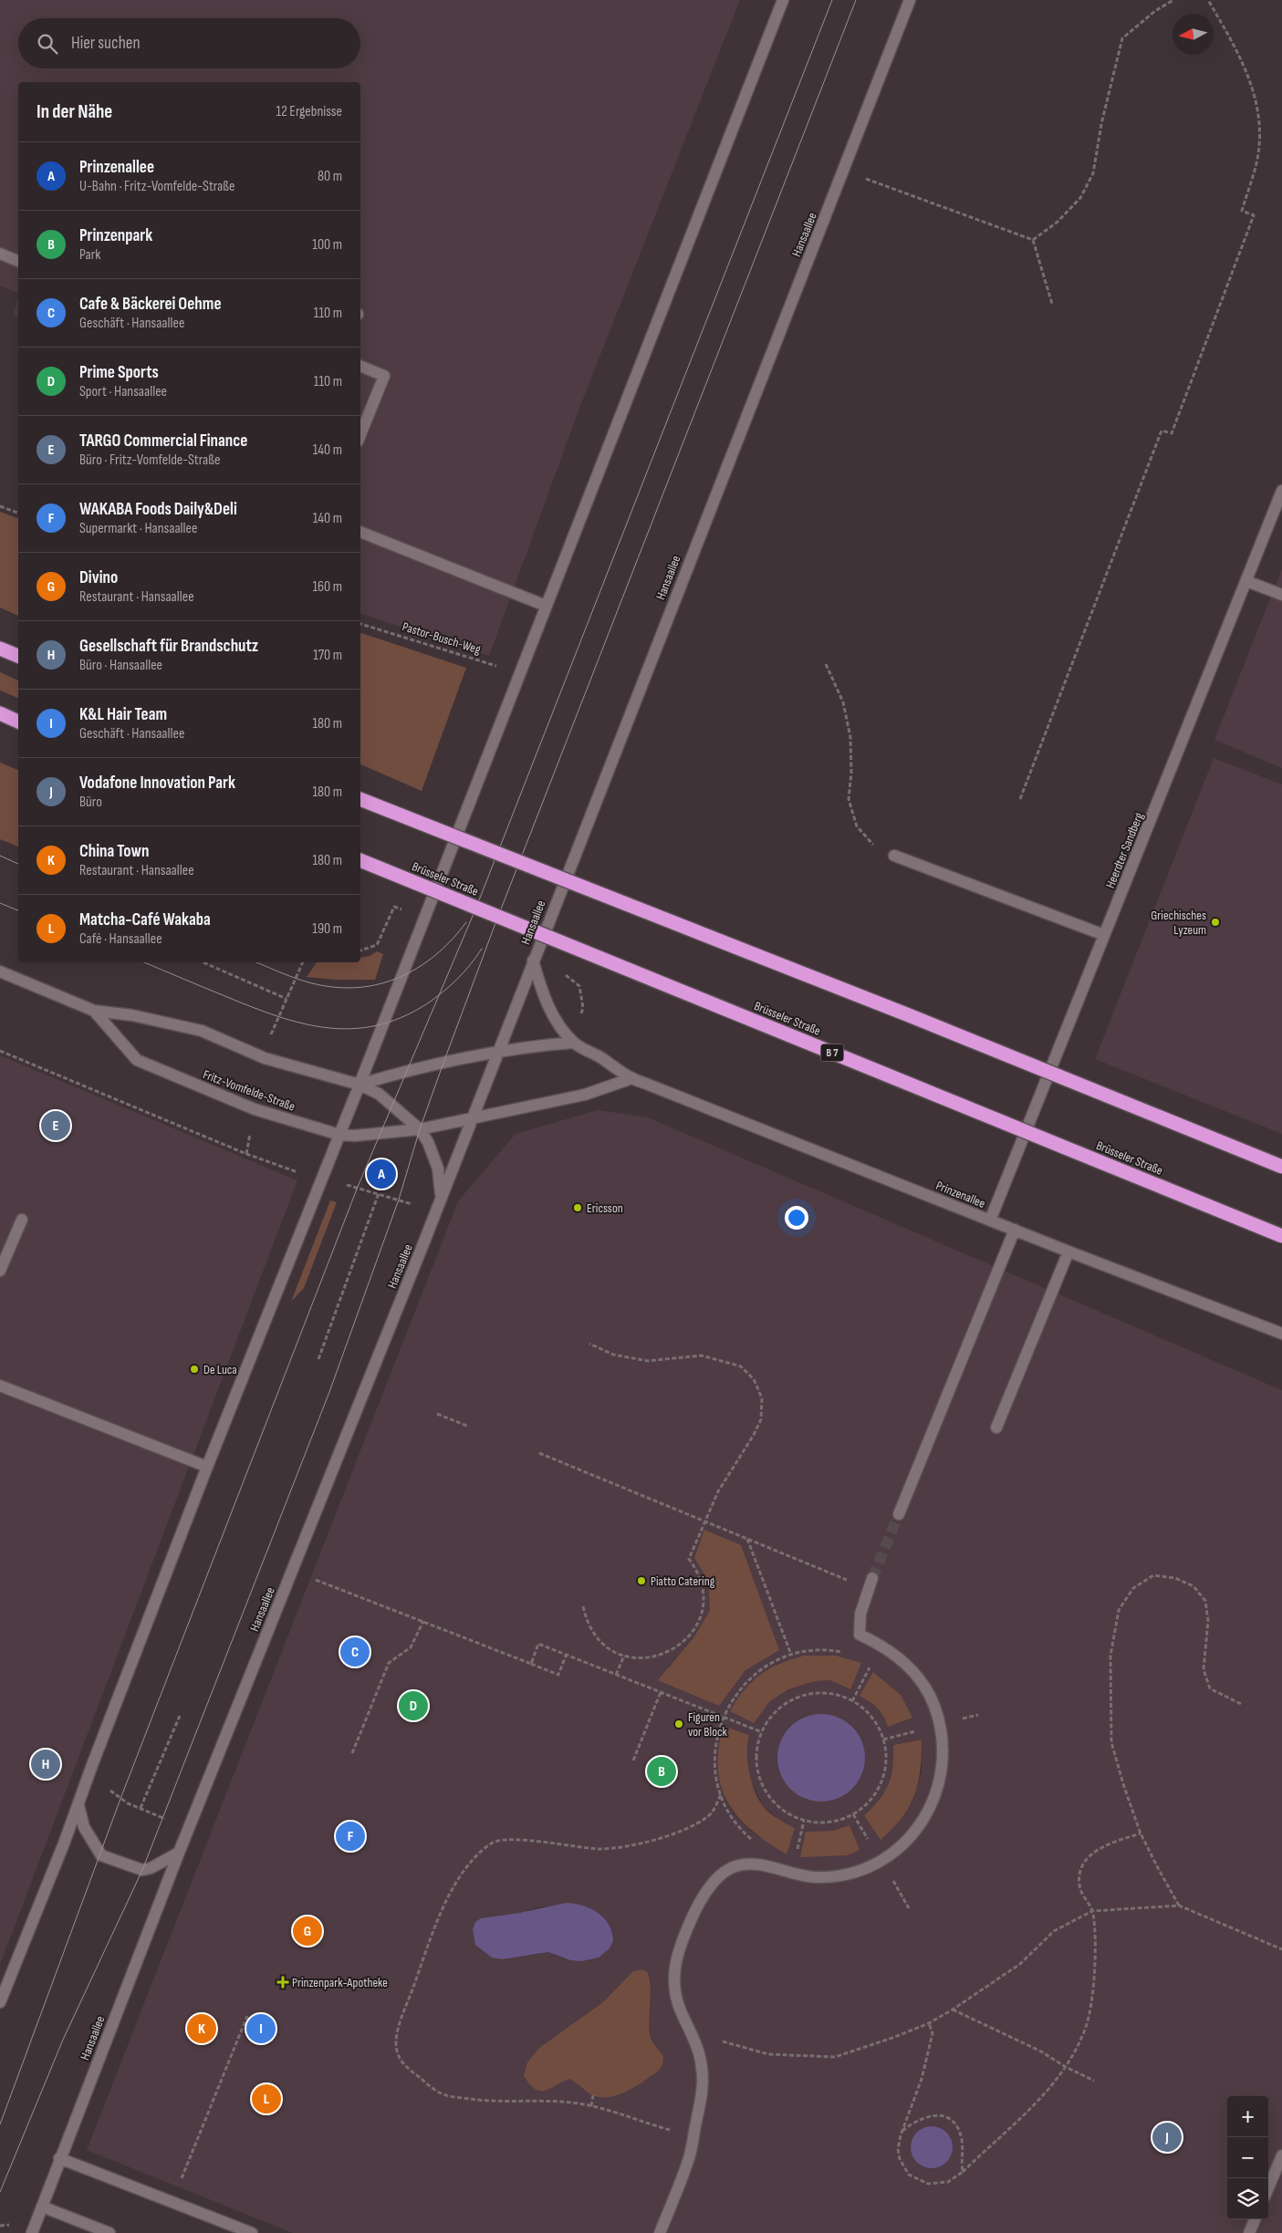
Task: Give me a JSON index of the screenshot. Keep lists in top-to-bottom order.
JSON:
{
  "streets": {
    "highway": ["Brüsseler Straße", "B 7"],
    "street": [
      "Hansaallee",
      "Heerdter Sandberg",
      "Fritz-Vomfelde-Straße",
      "Prinzenallee"
    ],
    "path": ["Pastor-Busch-Weg"]
  },
  "crossings": [
    ["Hansaallee", "Fritz-Vomfelde-Straße"],
    ["Hansaallee", "Prinzenallee"],
    ["Heerdter Sandberg", "Prinzenallee"]
  ],
  "places": {
    "other": [
      "Griechisches Lyzeum",
      "Ericsson",
      "De Luca",
      "Piatto Catering",
      "Figuren vor Block"
    ],
    "health": ["Prinzenpark-Apotheke"]
  },
  "north": "left",
  "page": {
    "search": "Hier suchen",
    "heading": ["In der Nähe", "12 Ergebnisse"],
    "list": [
      {
        "mark": "A",
        "name": "Prinzenallee",
        "note": "U-Bahn · Fritz-Vomfelde-Straße",
        "value": "80 m"
      },
      {
        "mark": "B",
        "name": "Prinzenpark",
        "note": "Park",
        "value": "100 m"
      },
      {
        "mark": "C",
        "name": "Cafe & Bäckerei Oehme",
        "note": "Geschäft · Hansaallee",
        "value": "110 m"
      },
      {
        "mark": "D",
        "name": "Prime Sports",
        "note": "Sport · Hansaallee",
        "value": "110 m"
      },
      {
        "mark": "E",
        "name": "TARGO Commercial Finance",
        "note": "Büro · Fritz-Vomfelde-Straße",
        "value": "140 m"
      },
      {
        "mark": "F",
        "name": "WAKABA Foods Daily&Deli",
        "note": "Supermarkt · Hansaallee",
        "value": "140 m"
      },
      {
        "mark": "G",
        "name": "Divino",
        "note": "Restaurant · Hansaallee",
        "value": "160 m"
      },
      {
        "mark": "H",
        "name": "Gesellschaft für Brandschutz",
        "note": "Büro · Hansaallee",
        "value": "170 m"
      },
      {
        "mark": "I",
        "name": "K&L Hair Team",
        "note": "Geschäft · Hansaallee",
        "value": "180 m"
      },
      {
        "mark": "J",
        "name": "Vodafone Innovation Park",
        "note": "Büro",
        "value": "180 m"
      },
      {
        "mark": "K",
        "name": "China Town",
        "note": "Restaurant · Hansaallee",
        "value": "180 m"
      },
      {
        "mark": "L",
        "name": "Matcha-Café Wakaba",
        "note": "Café · Hansaallee",
        "value": "190 m"
      }
    ],
    "pins": [
      "E",
      "A",
      "C",
      "D",
      "H",
      "B",
      "F",
      "G",
      "I",
      "K",
      "L",
      "J"
    ],
    "map_buttons": ["+", "−"]
  }
}
